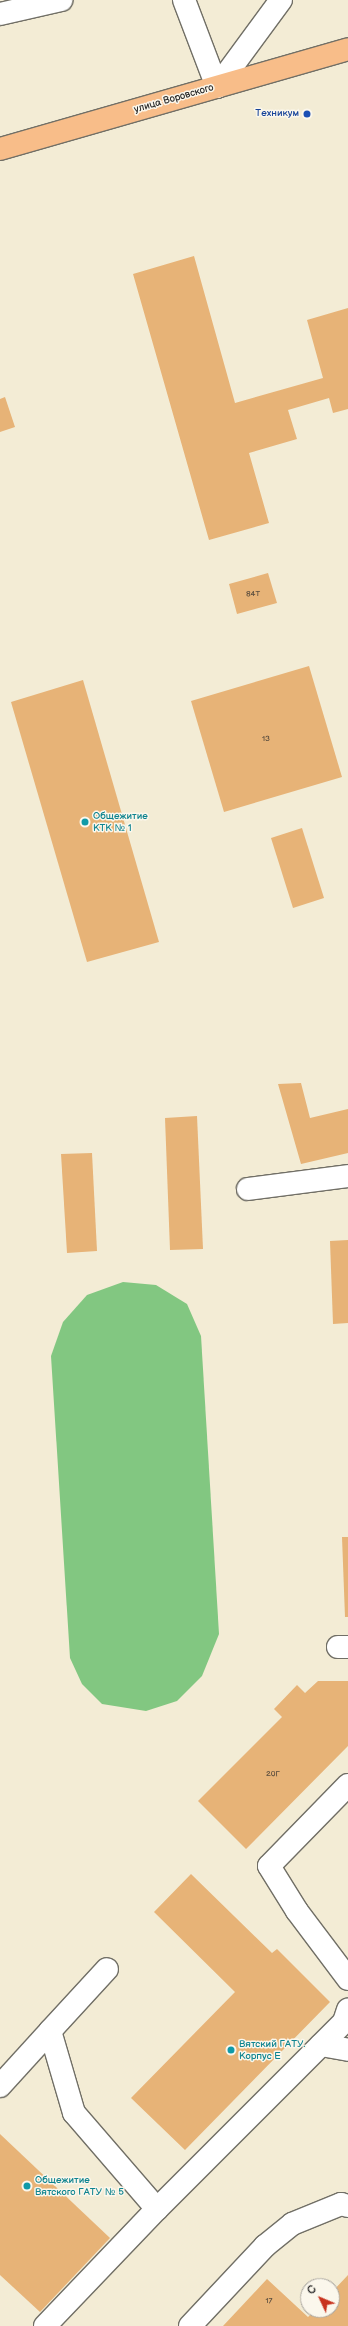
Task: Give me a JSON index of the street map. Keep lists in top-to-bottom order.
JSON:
{
  "streets": {
    "main road": ["улица Воровского"]
  },
  "places": [
    "Техникум",
    "Общежитие КТК № 1",
    "Вятский ГАТУ. Корпус Е",
    "Общежитие Вятского ГАТУ № 5"
  ],
  "house_numbers": [
    "84Т",
    "13",
    "20Г",
    "17"
  ],
  "north": "top left"
}
